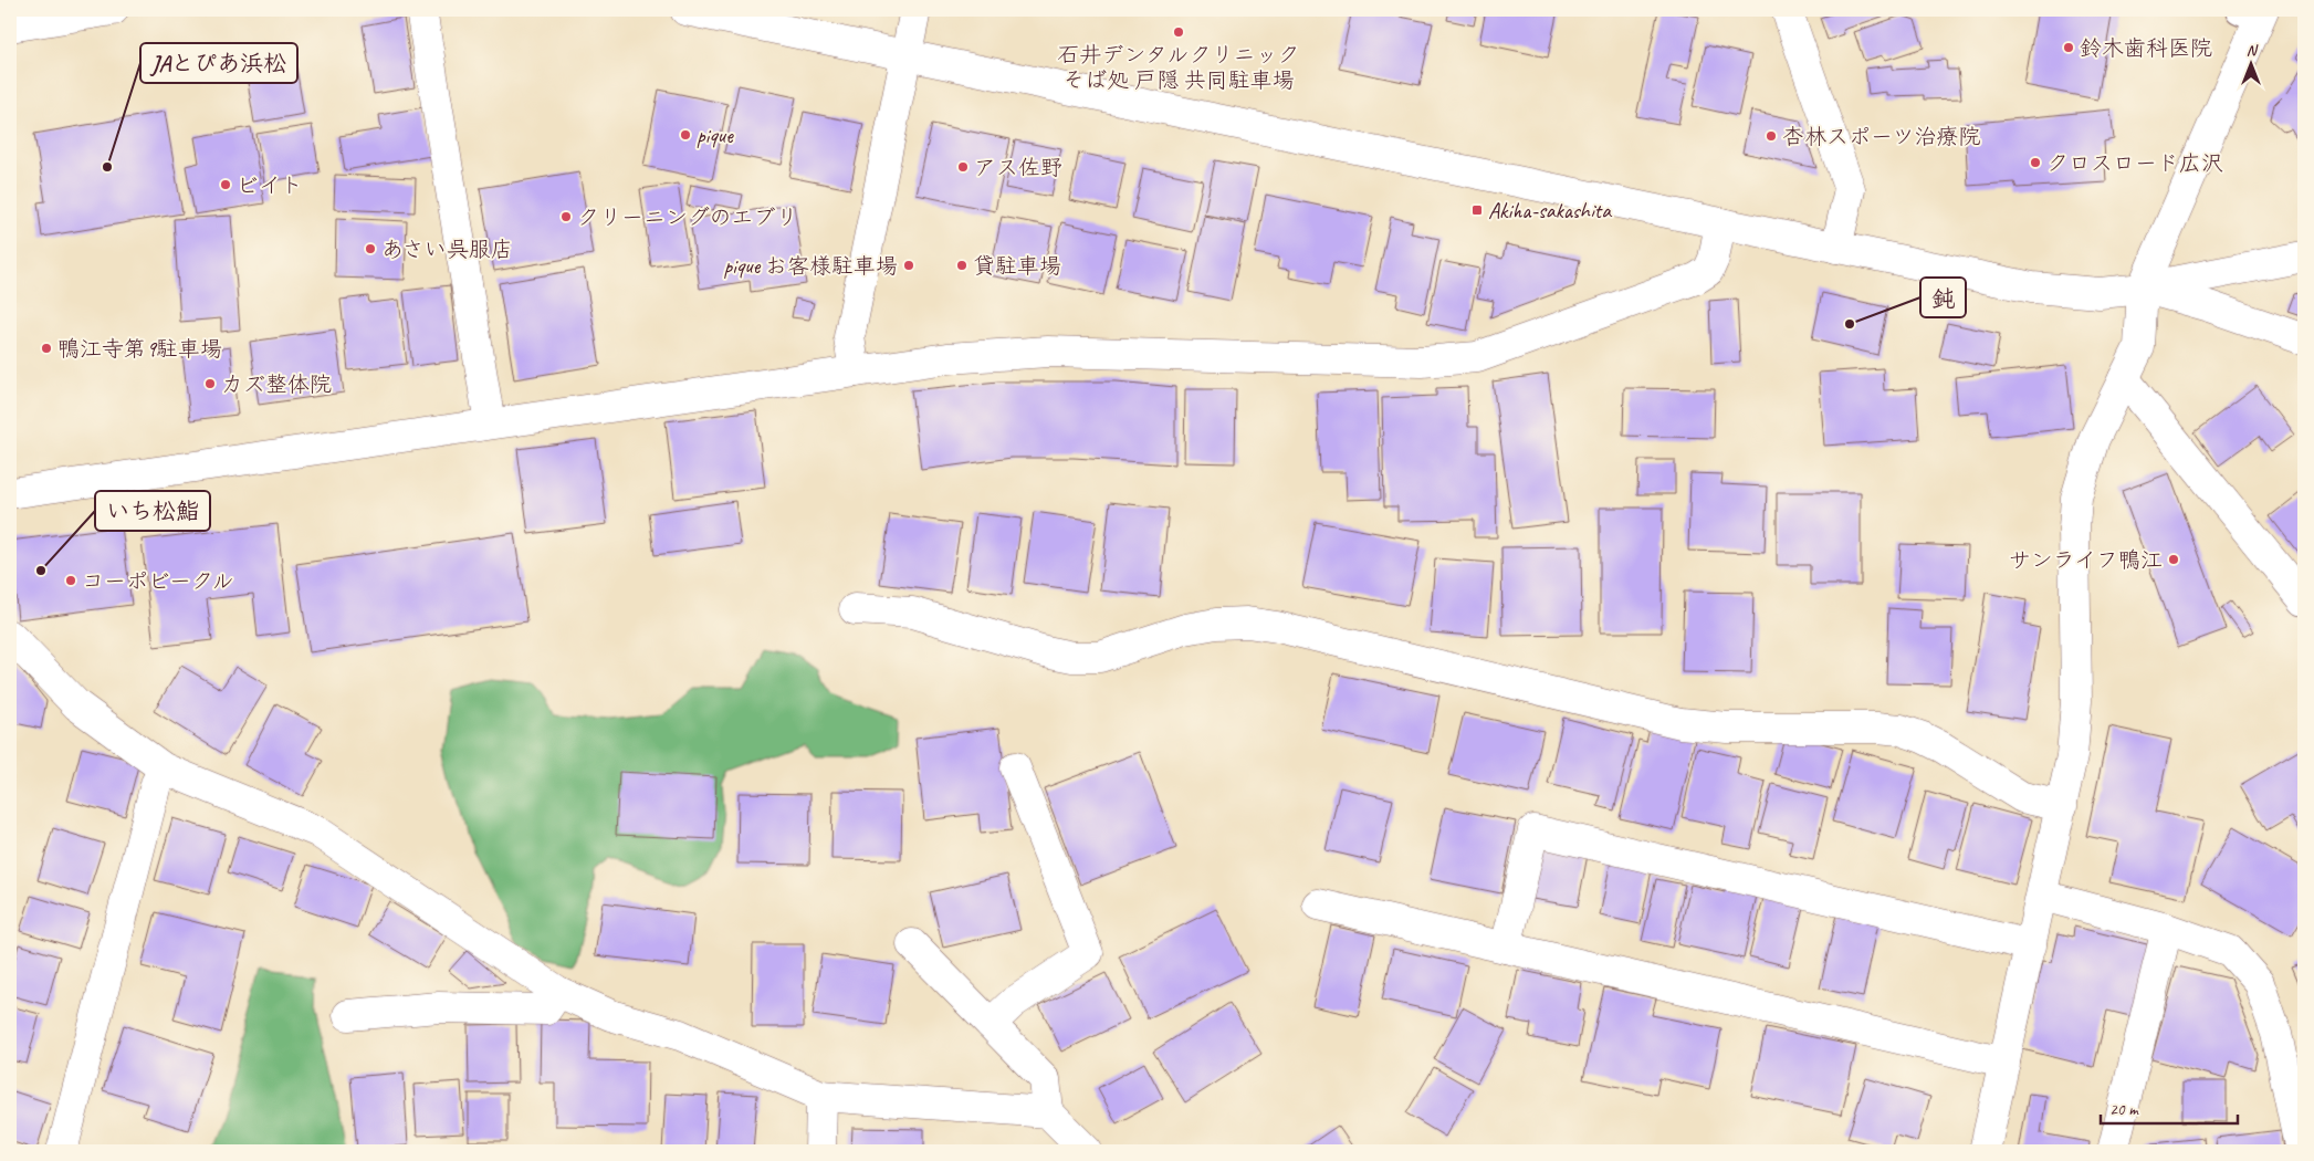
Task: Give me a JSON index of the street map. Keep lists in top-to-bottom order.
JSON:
{
  "places": {
    "other": [
      "石井デンタルクリニック そば処 戸隠 共同駐車場",
      "鈴木歯科医院",
      "pique",
      "杏林スポーツ治療院",
      "クロスロード広沢",
      "JAとぴあ浜松",
      "アス佐野",
      "ビイト",
      "クリーニングのエブリ",
      "あさい呉服店",
      "pique お客様駐車場",
      "貸駐車場",
      "鈍",
      "鴨江寺第9駐車場",
      "カズ整体院",
      "サンライフ鴨江",
      "いち松鮨",
      "コーポビークル"
    ],
    "transit": ["Akiha-sakashita"]
  },
  "scale_bar": "20 m",
  "north": "top"
}
